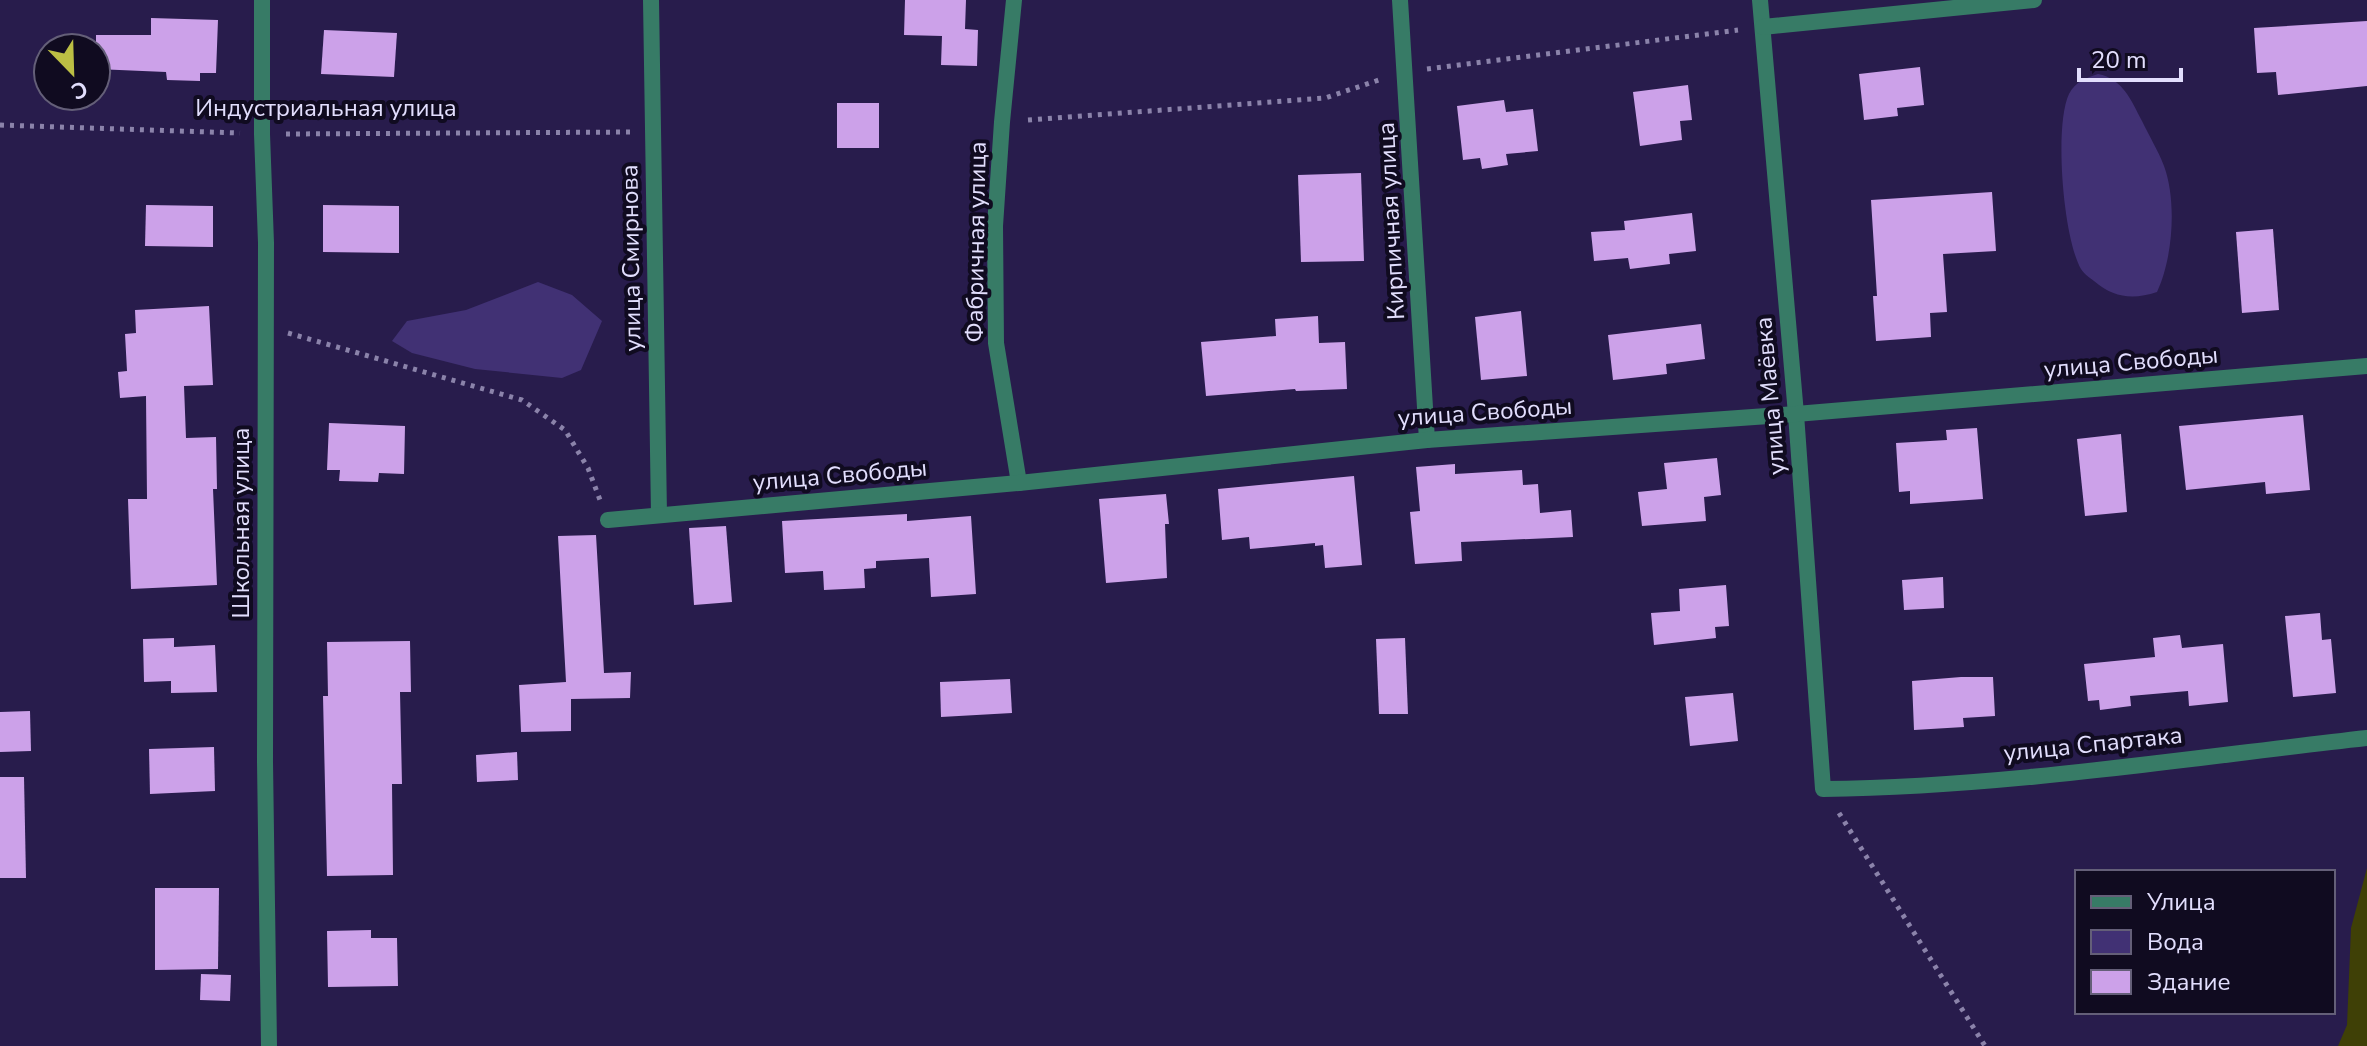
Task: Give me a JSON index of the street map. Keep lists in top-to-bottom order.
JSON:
{
  "streets": {
    "street": [
      "Кирпичная улица",
      "Фабричная улица",
      "улица Смирнова",
      "улица Свободы",
      "улица Маёвка",
      "Школьная улица",
      "улица Спартака"
    ],
    "path": ["Индустриальная улица"]
  },
  "crossings": [
    ["Индустриальная улица", "улица Смирнова"],
    ["Индустриальная улица", "Школьная улица"],
    ["Кирпичная улица", "улица Свободы"],
    ["Фабричная улица", "улица Свободы"],
    ["улица Смирнова", "улица Свободы"],
    ["улица Свободы", "улица Маёвка"],
    ["улица Маёвка", "улица Спартака"]
  ],
  "legend": ["Улица", "Вода", "Здание"],
  "scale_bar": "20 m",
  "north": "bottom right"
}
